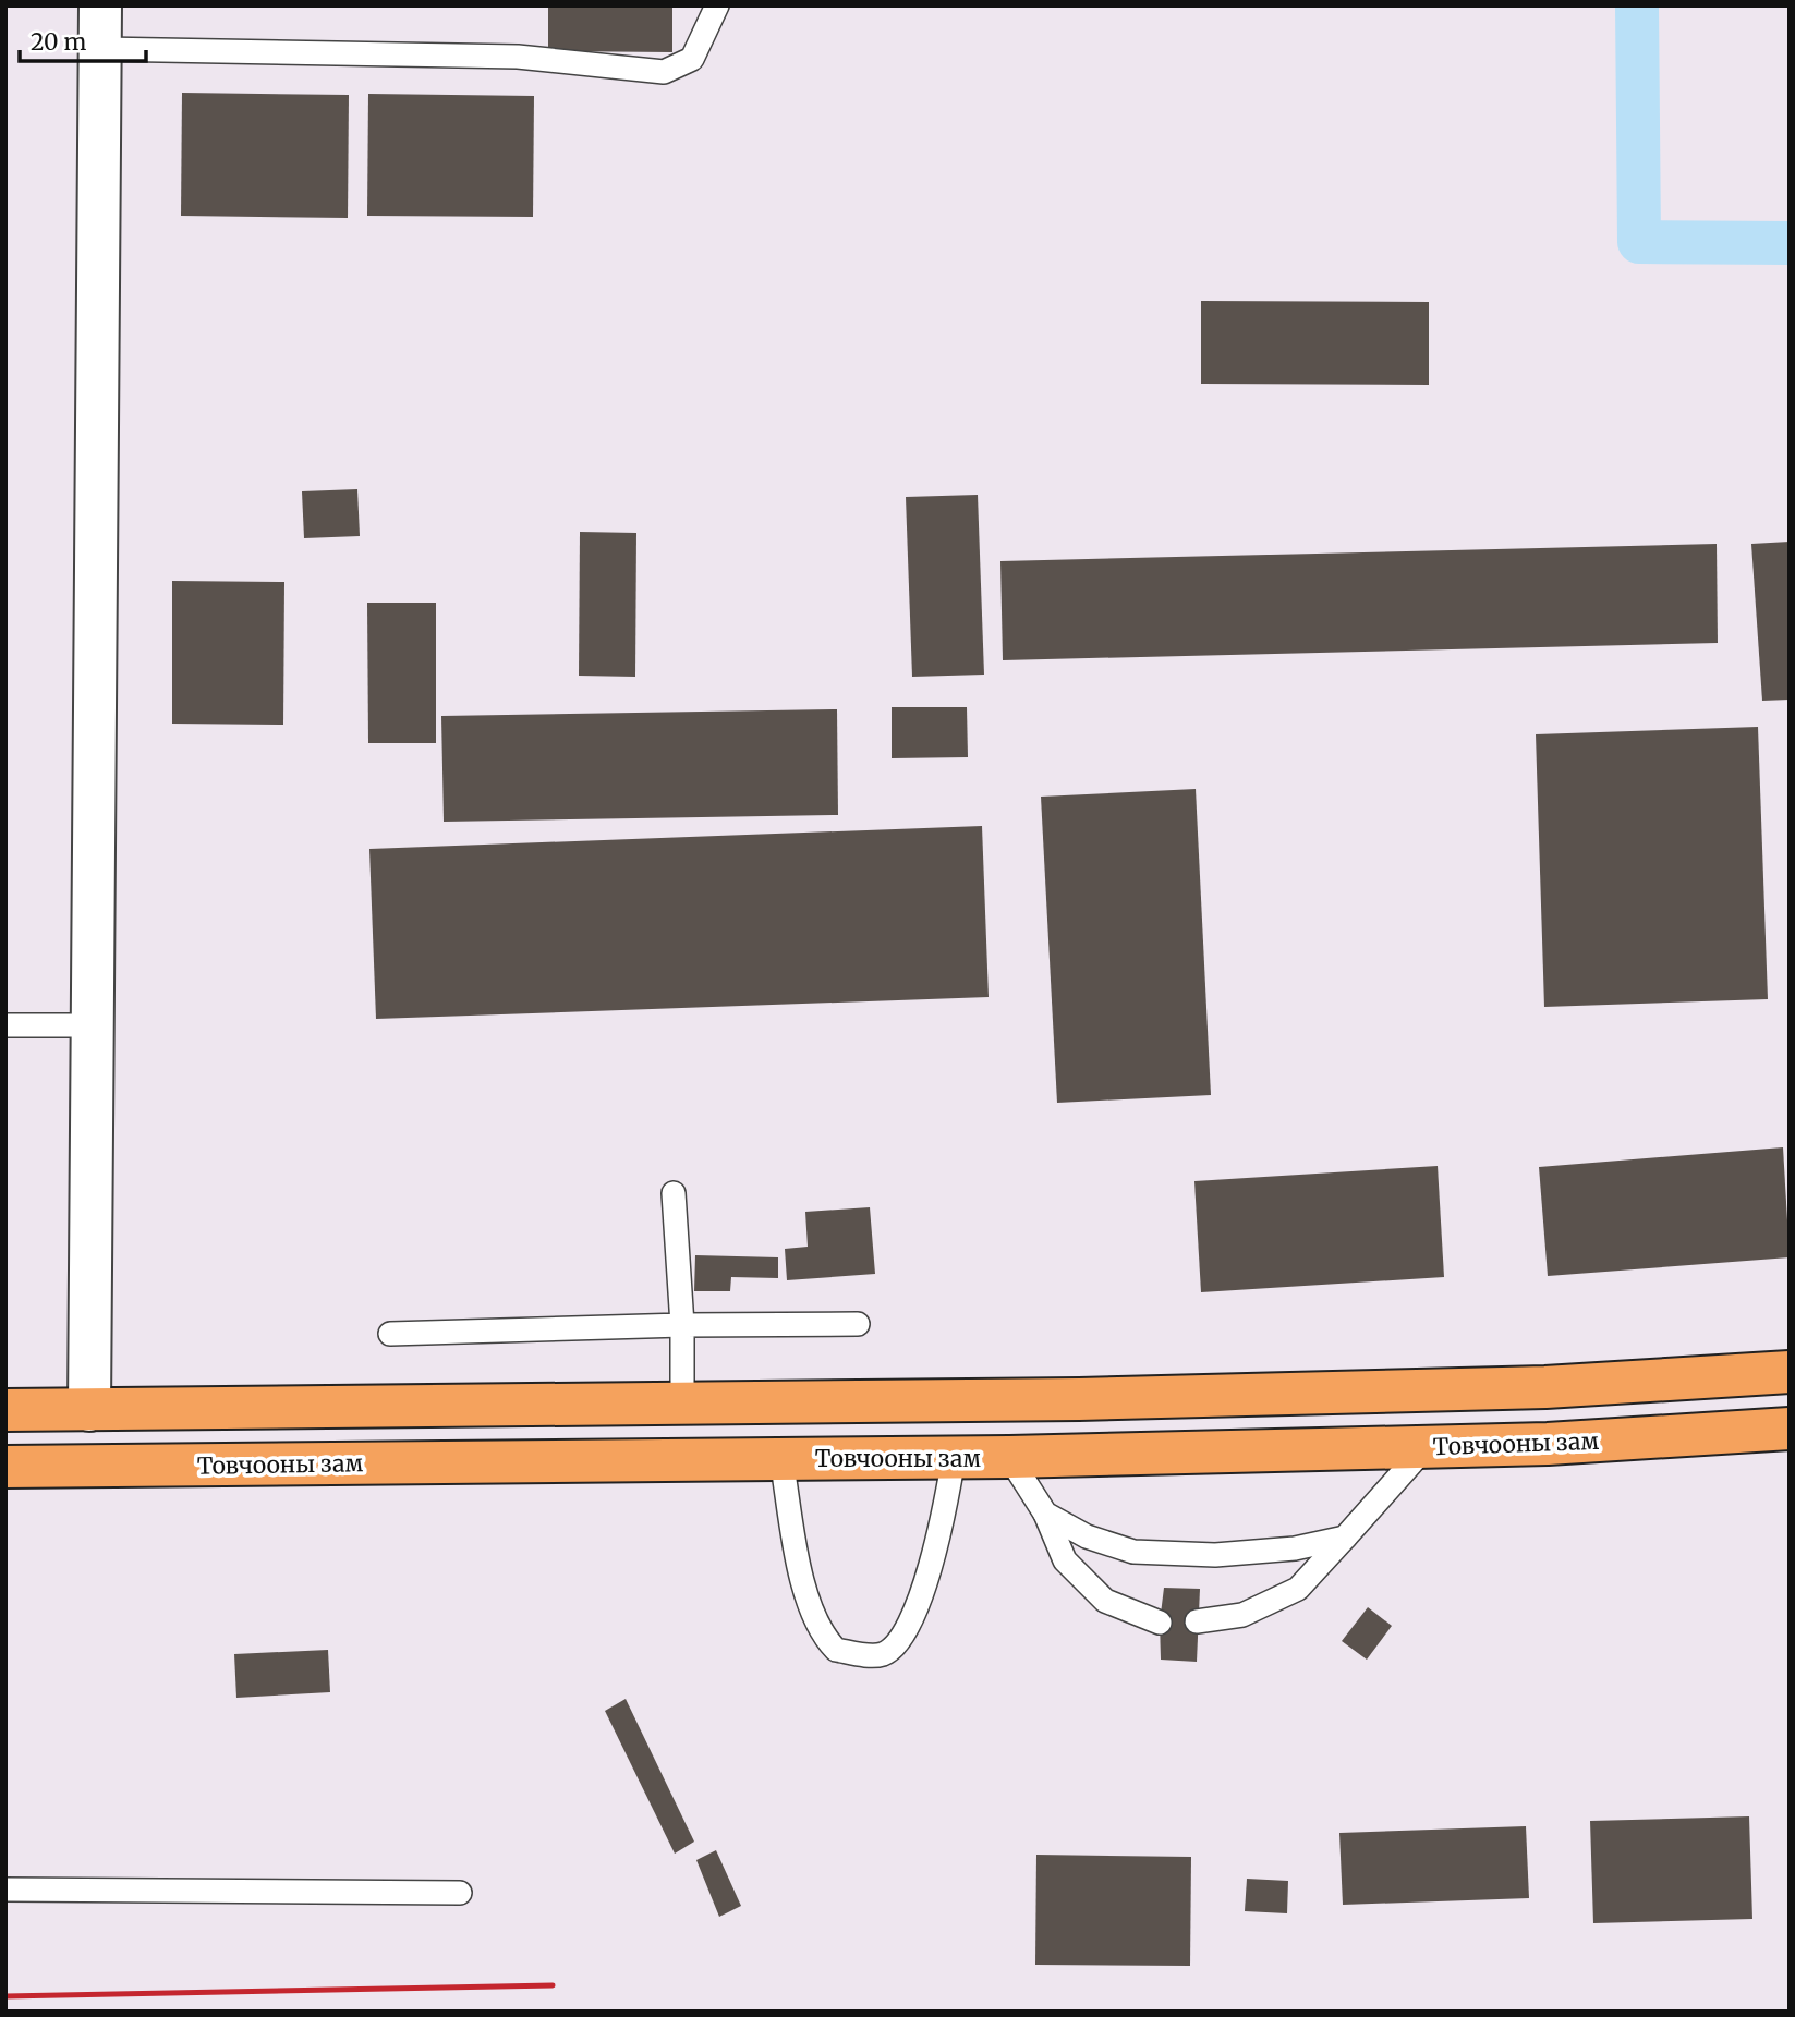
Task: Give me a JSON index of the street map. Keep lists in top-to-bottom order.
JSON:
{
  "streets": {
    "highway": ["Товчооны зам"]
  },
  "scale_bar": "20 m"
}
